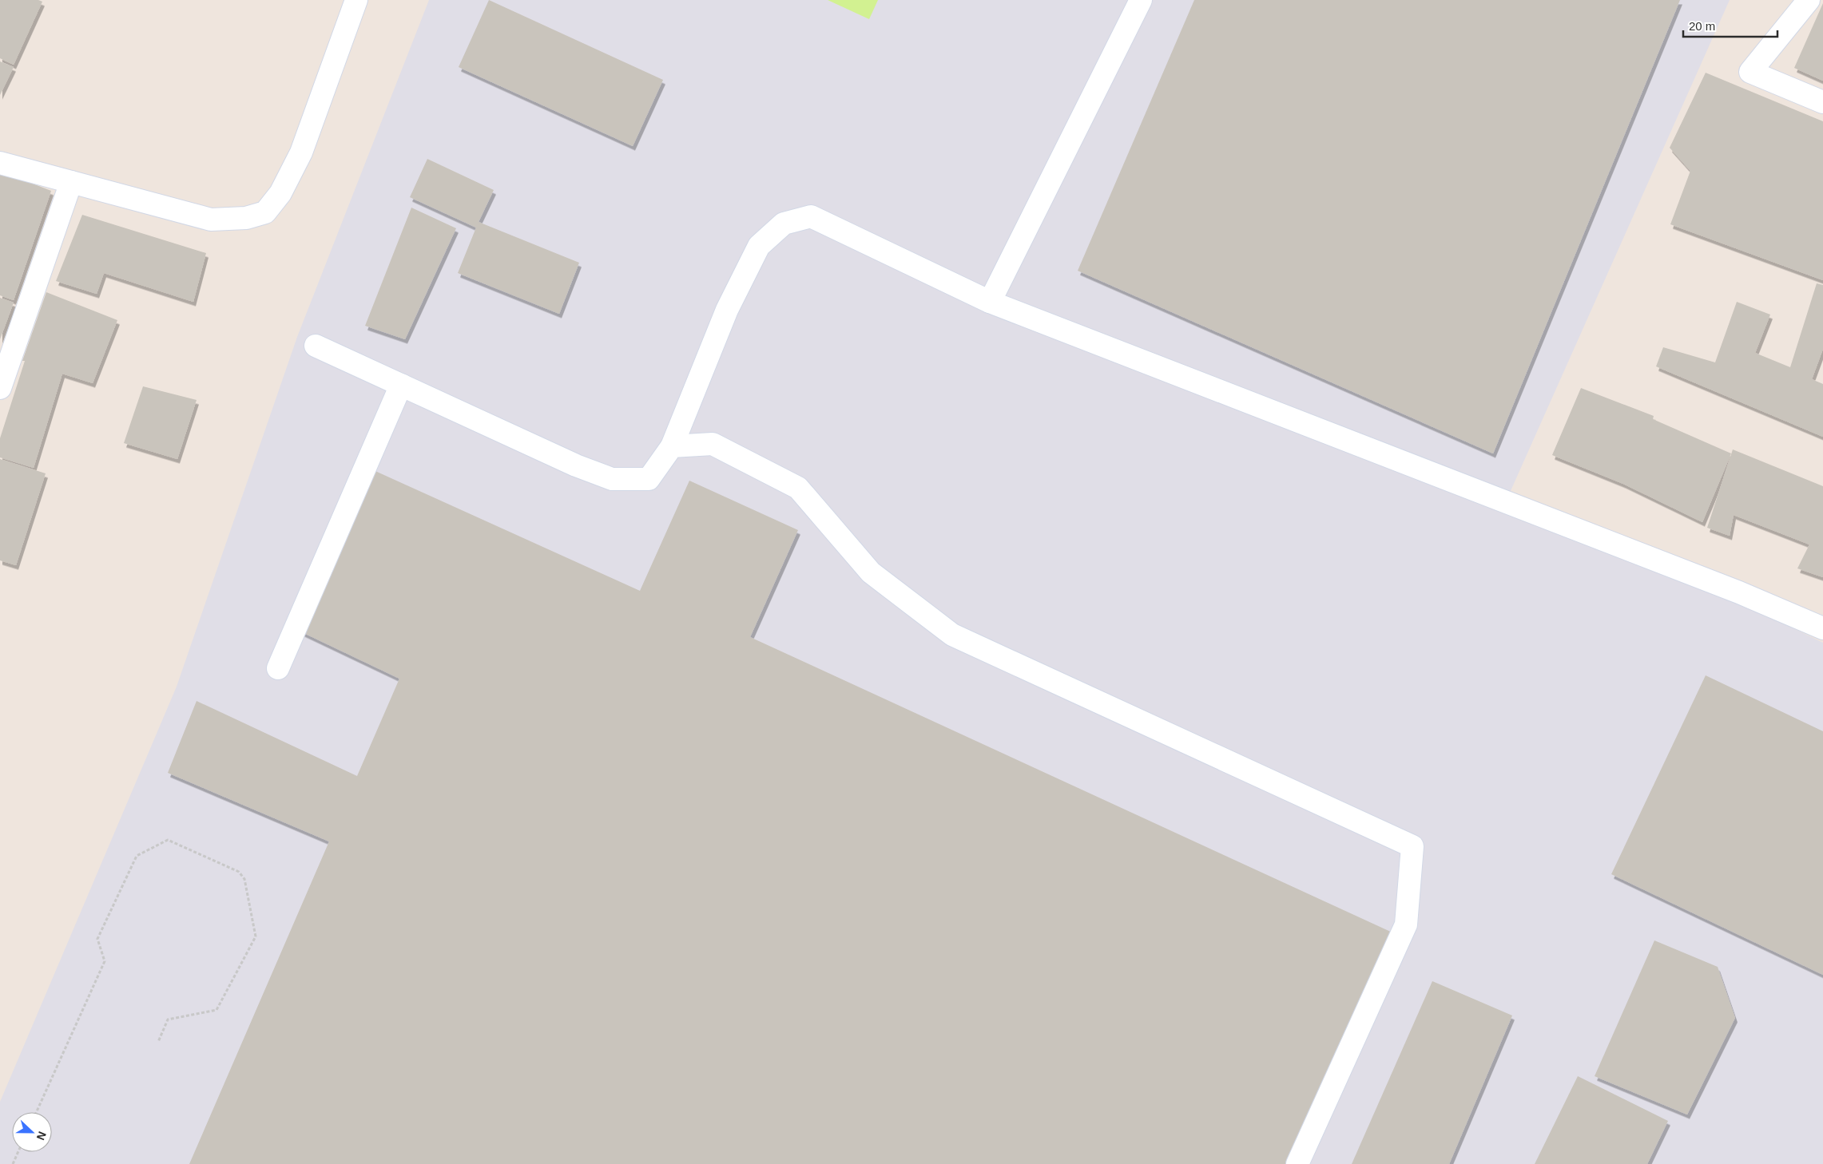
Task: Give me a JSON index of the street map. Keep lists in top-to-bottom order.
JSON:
{
  "scale_bar": "20 m",
  "north": "right"
}
